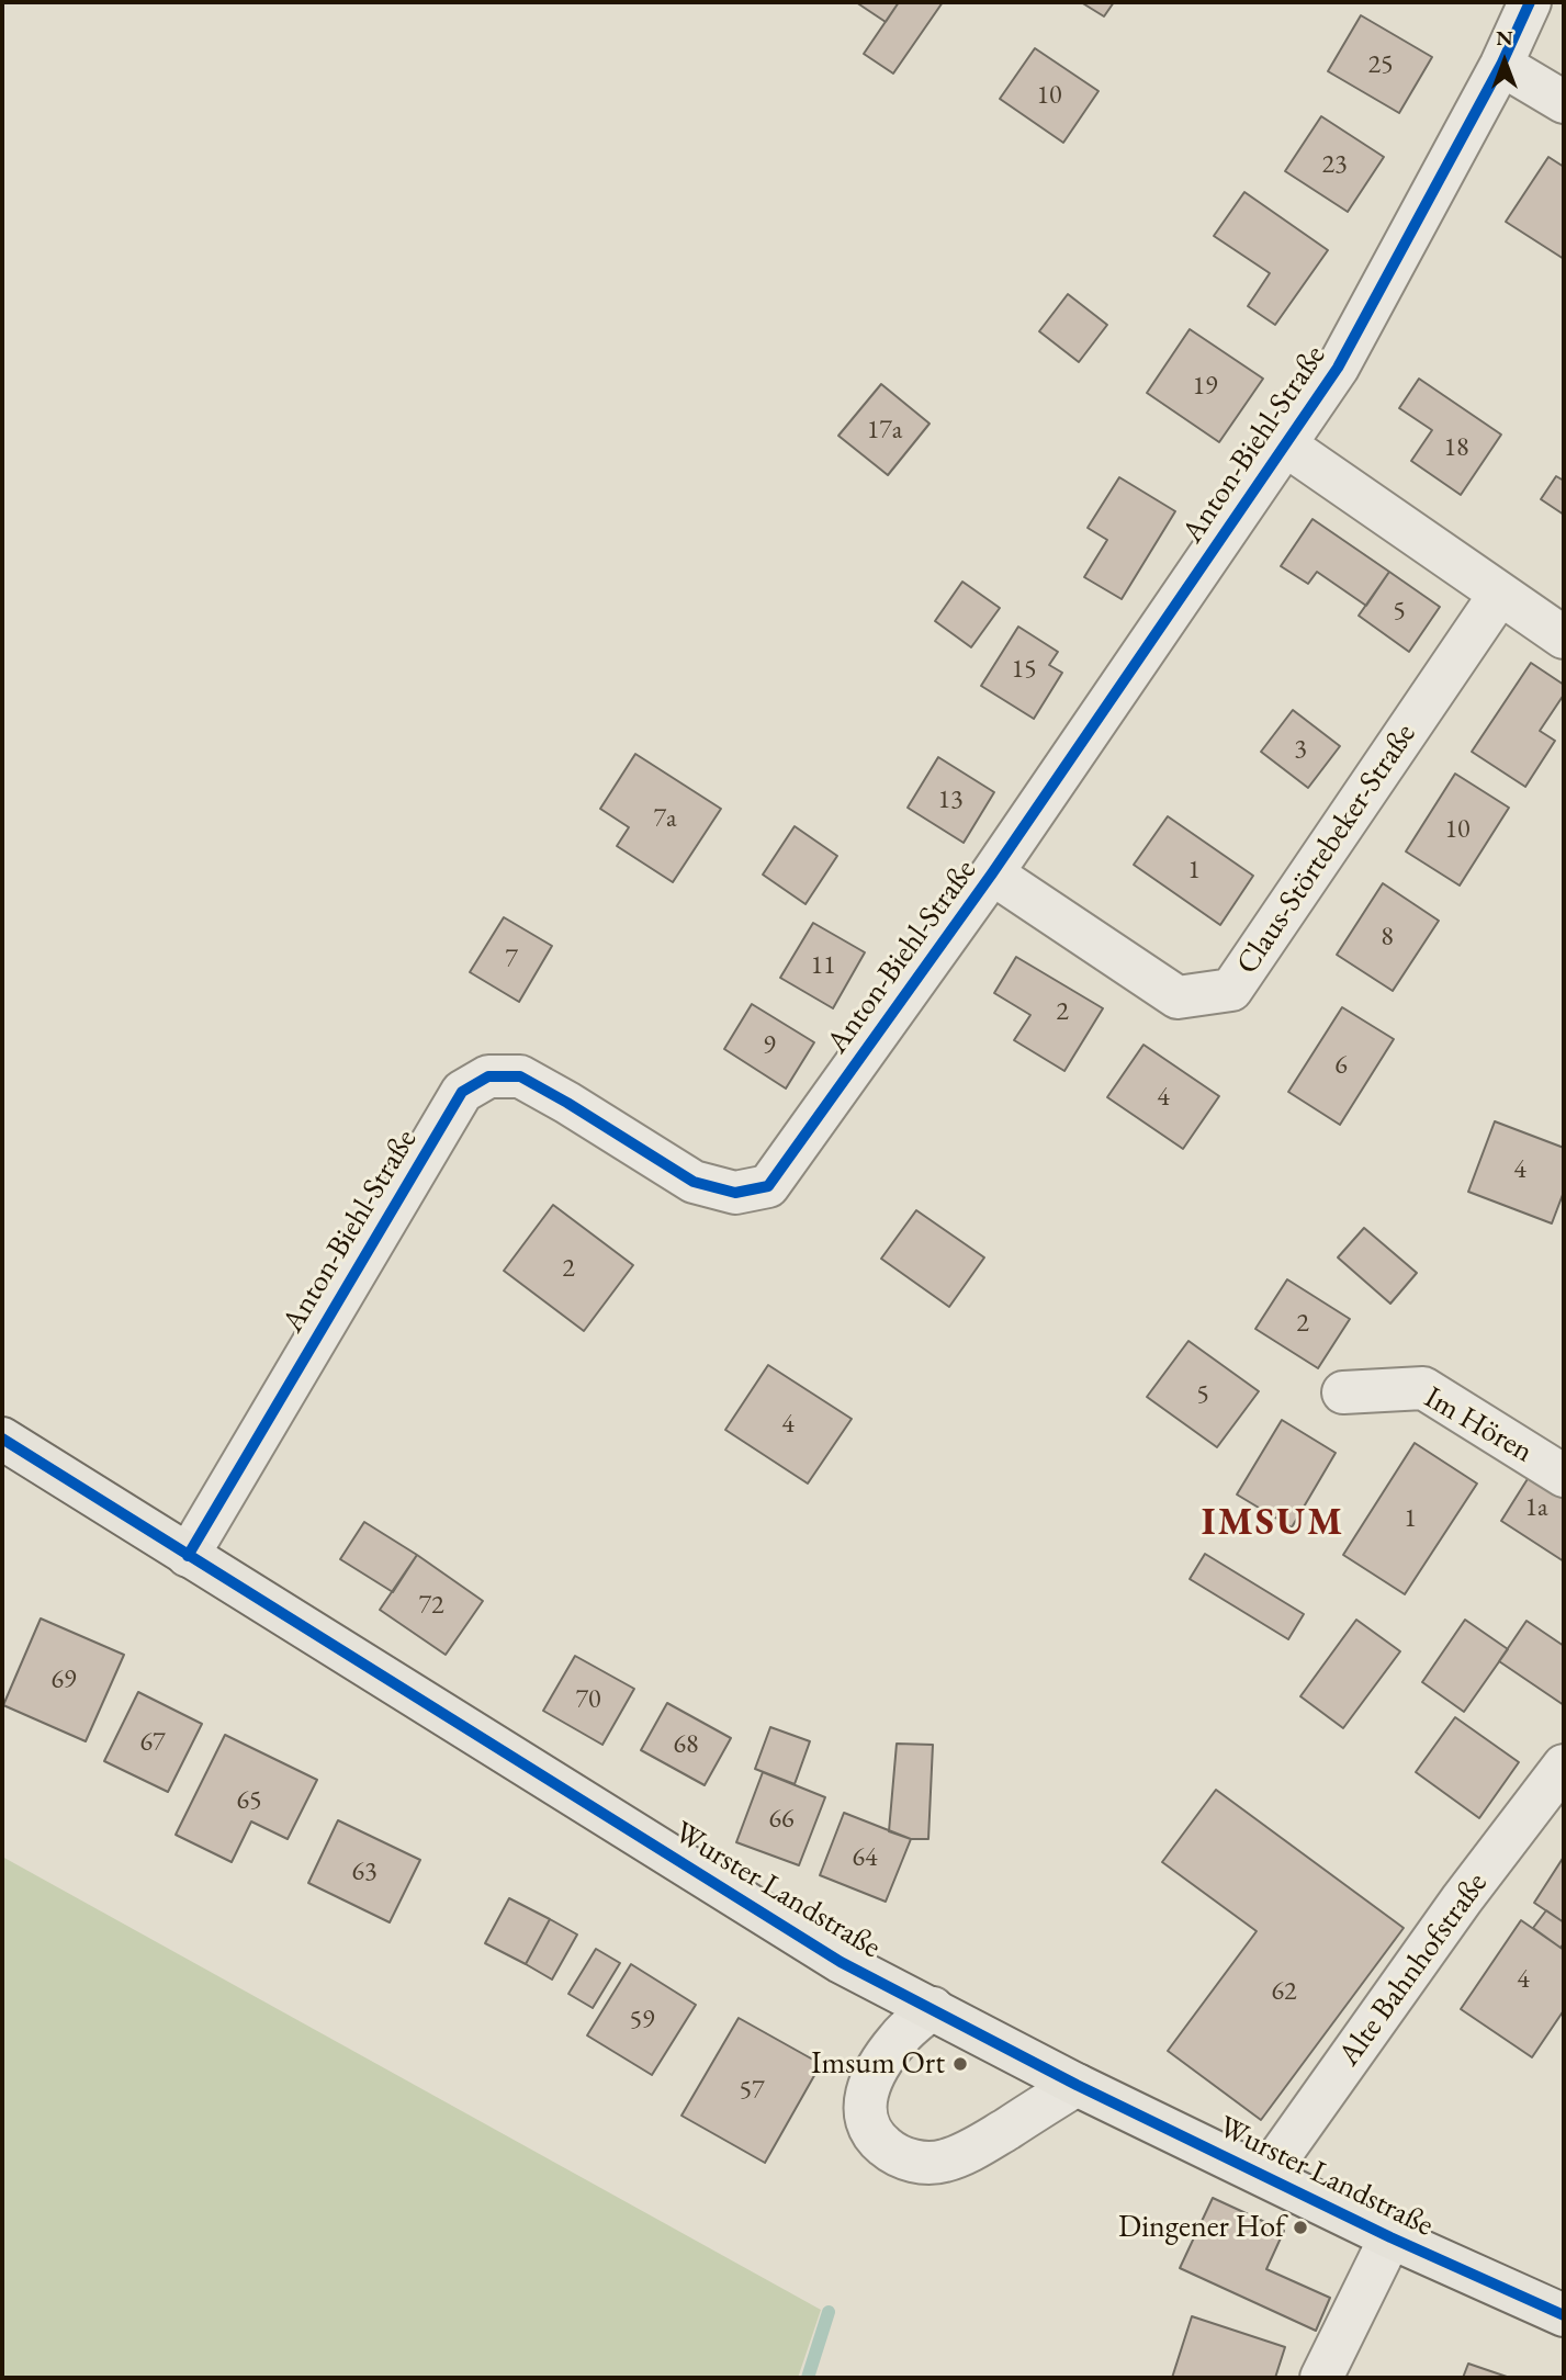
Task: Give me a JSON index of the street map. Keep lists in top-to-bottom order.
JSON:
{
  "streets": {
    "main road": ["Wurster Landstraße"],
    "street": [
      "Anton-Biehl-Straße",
      "Claus-Störtebeker-Straße",
      "Im Hören",
      "Alte Bahnhofstraße"
    ]
  },
  "crossings": [
    ["Anton-Biehl-Straße", "Claus-Störtebeker-Straße"],
    ["Anton-Biehl-Straße", "Wurster Landstraße"],
    ["Wurster Landstraße", "Alte Bahnhofstraße"]
  ],
  "districts": ["IMSUM"],
  "places": ["Imsum Ort", "Dingener Hof"],
  "house_numbers": [
    "25",
    "10",
    "23",
    "19",
    "17a",
    "18",
    "5",
    "15",
    "3",
    "13",
    "7a",
    "10",
    "1",
    "8",
    "7",
    "11",
    "2",
    "9",
    "6",
    "4",
    "4",
    "2",
    "2",
    "5",
    "4",
    "1a",
    "1",
    "72",
    "69",
    "70",
    "67",
    "68",
    "65",
    "66",
    "64",
    "63",
    "4",
    "62",
    "59",
    "57"
  ],
  "north": "top"
}
